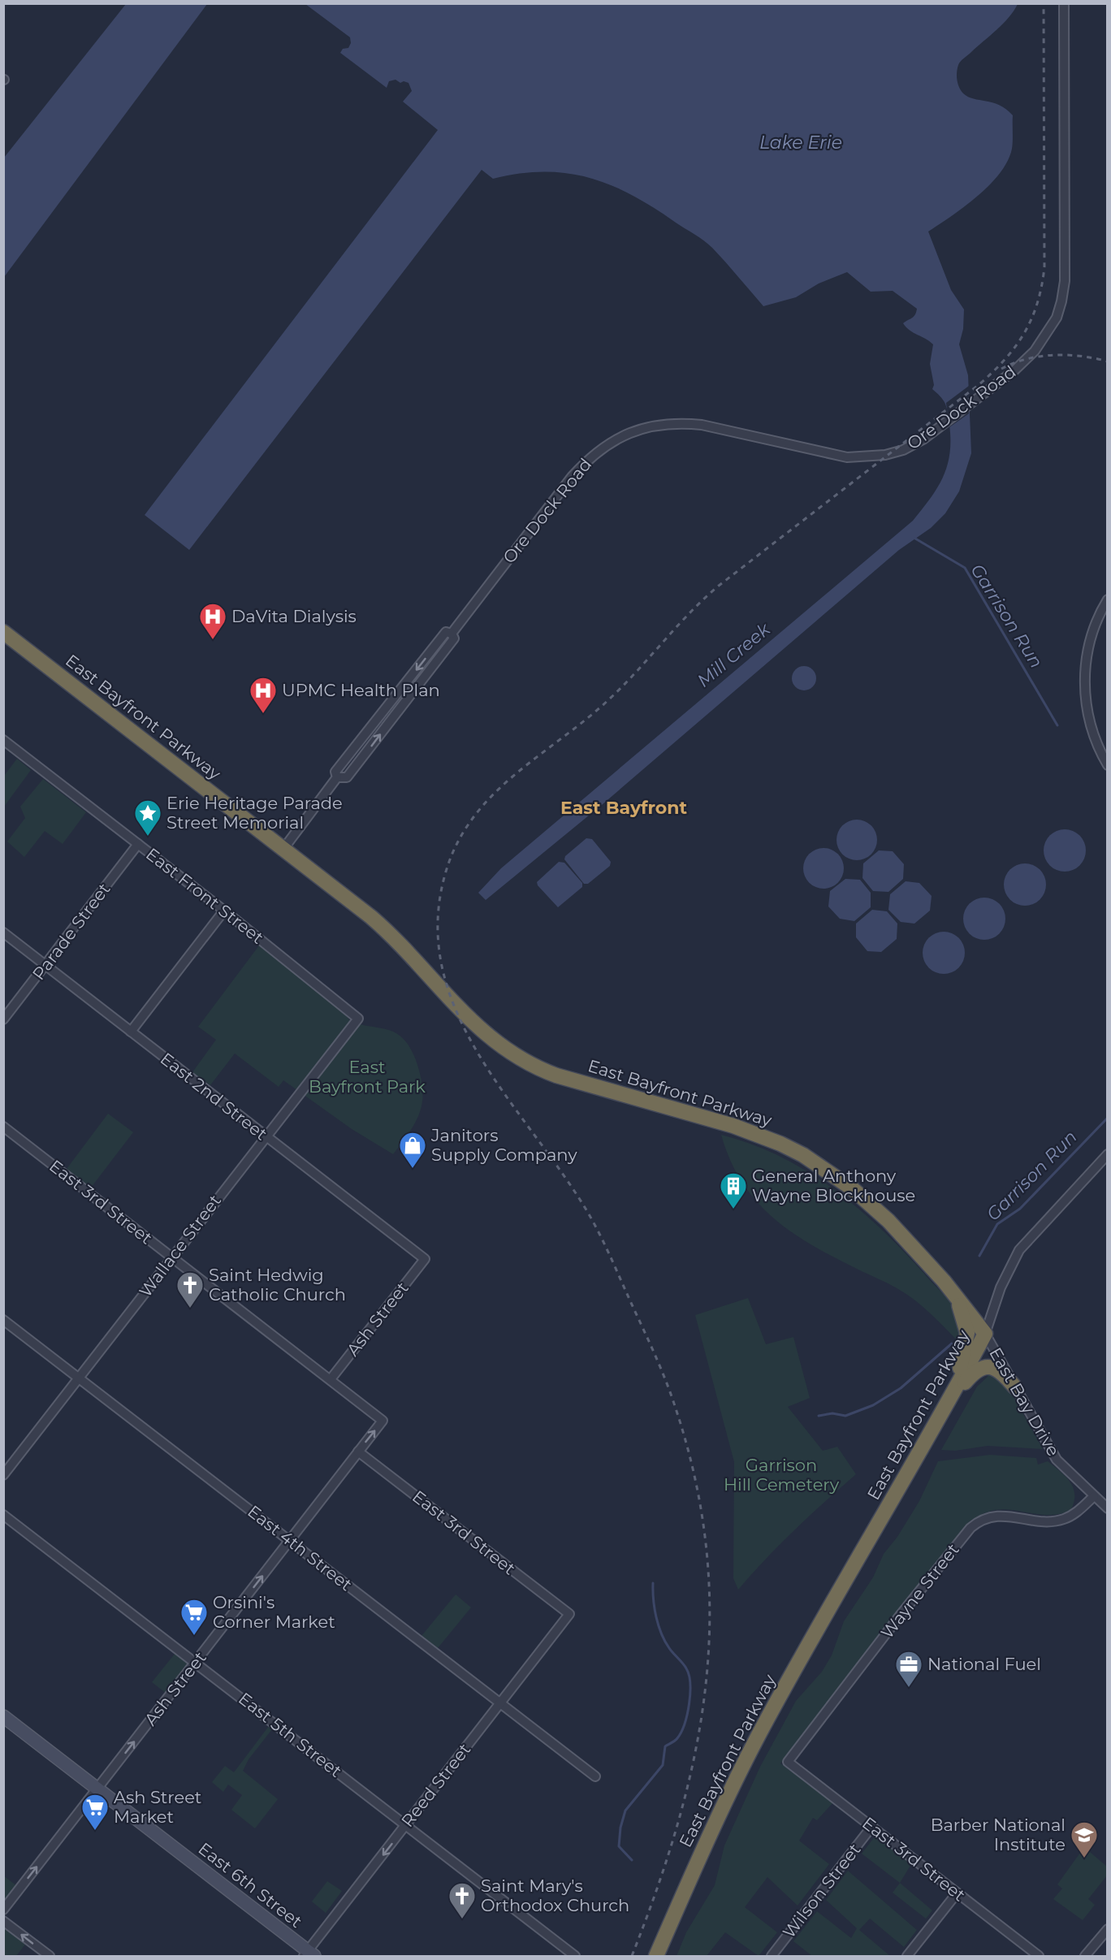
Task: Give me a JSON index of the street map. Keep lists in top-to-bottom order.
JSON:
{
  "streets": {
    "highway": ["East Bayfront Parkway"],
    "main road": ["East 6th Street"],
    "street": [
      "Ore Dock Road",
      "East Front Street",
      "Parade Street",
      "East 2nd Street",
      "East 3rd Street",
      "Wallace Street",
      "Ash Street",
      "East Bay Drive",
      "East 4th Street",
      "Wayne Street",
      "East 5th Street",
      "Reed Street",
      "Wilson Street"
    ]
  },
  "crossings": [
    ["Ore Dock Road", "East Bayfront Parkway"],
    ["East Bayfront Parkway", "East Bay Drive"],
    ["East Front Street", "Parade Street"],
    ["East Front Street", "Wallace Street"],
    ["Parade Street", "East 2nd Street"],
    ["East 2nd Street", "Wallace Street"],
    ["East 2nd Street", "Ash Street"],
    ["East 3rd Street", "Wallace Street"],
    ["East 3rd Street", "Ash Street"],
    ["East 3rd Street", "Wayne Street"],
    ["East 3rd Street", "Reed Street"],
    ["East 3rd Street", "Wilson Street"],
    ["Wallace Street", "East 4th Street"],
    ["Ash Street", "East 4th Street"],
    ["Ash Street", "East 5th Street"],
    ["Ash Street", "East 6th Street"],
    ["East Bay Drive", "Wayne Street"],
    ["East 4th Street", "Reed Street"],
    ["East 5th Street", "Reed Street"],
    ["Reed Street", "East 6th Street"]
  ],
  "one_way": ["Ash Street", "Reed Street"],
  "districts": ["East Bayfront"],
  "water": ["Lake Erie", "Garrison Run", "Mill Creek"],
  "parks": ["East Bayfront Park", "Garrison Hill Cemetery"],
  "places": {
    "hospital": ["DaVita Dialysis", "UPMC Health Plan"],
    "place": ["Erie Heritage Parade Street Memorial"],
    "shop": ["Janitors Supply Company"],
    "building": ["General Anthony Wayne Blockhouse"],
    "church": ["Saint Hedwig Catholic Church", "Saint Mary's Orthodox Church"],
    "supermarket": ["Orsini's Corner Market", "Ash Street Market"],
    "office": ["National Fuel"],
    "school or university": ["Barber National Institute"]
  }
}
